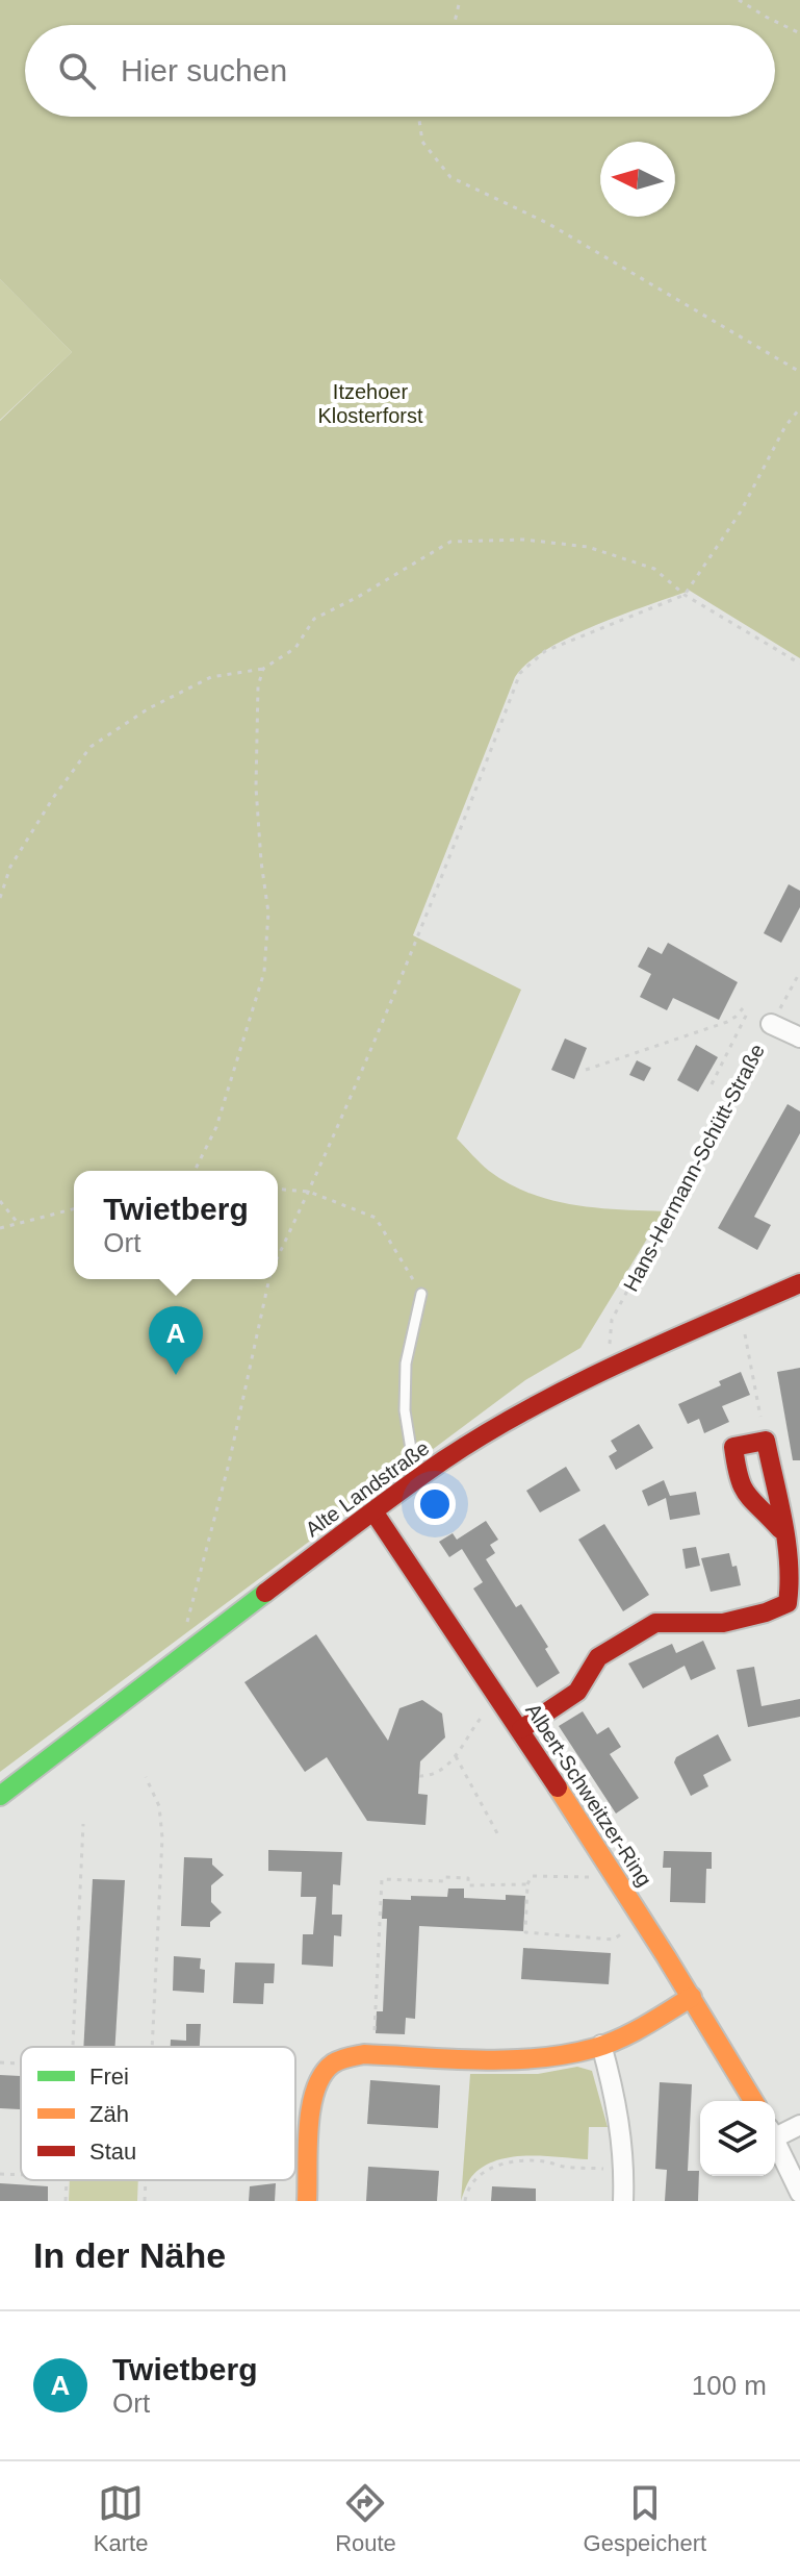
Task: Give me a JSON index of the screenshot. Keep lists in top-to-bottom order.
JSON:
{
  "streets": {
    "street": ["Alte Landstraße", "Albert-Schweitzer-Ring"],
    "path": ["Hans-Hermann-Schütt-Straße"]
  },
  "crossings": [
    ["Hans-Hermann-Schütt-Straße", "Alte Landstraße"],
    ["Alte Landstraße", "Albert-Schweitzer-Ring"]
  ],
  "parks": ["Itzehoer Klosterforst"],
  "legend": ["Frei", "Zäh", "Stau"],
  "north": "left",
  "page": {
    "search": "Hier suchen",
    "popup": ["Twietberg", "Ort"],
    "pins": "A",
    "heading": "In der Nähe",
    "list": [
      {
        "mark": "A",
        "name": "Twietberg",
        "note": "Ort",
        "value": "100 m"
      }
    ],
    "nav": ["Karte", "Route", "Gespeichert"]
  }
}
